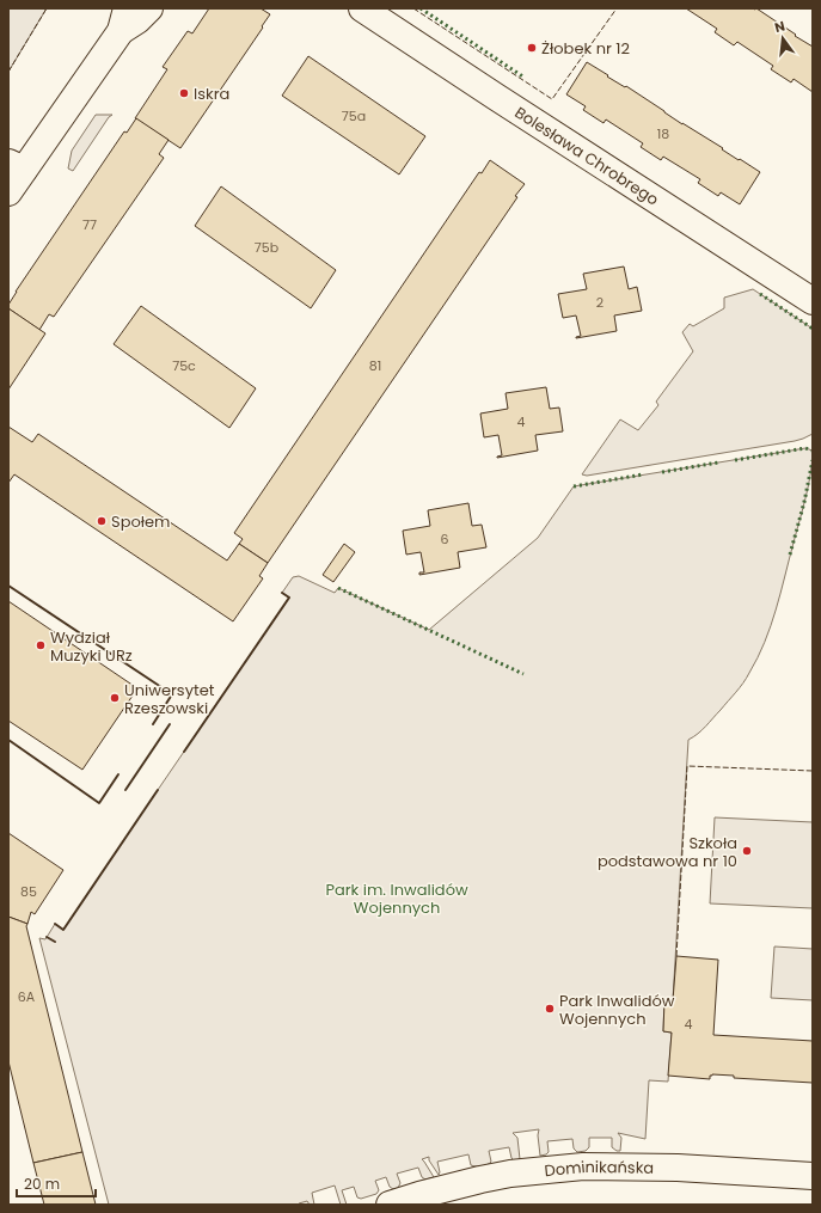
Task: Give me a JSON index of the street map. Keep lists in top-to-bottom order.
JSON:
{
  "streets": {
    "street": ["Bolesława Chrobrego", "Dominikańska"]
  },
  "parks": ["Park im. Inwalidów Wojennych"],
  "places": [
    "Żłobek nr 12",
    "Iskra",
    "Społem",
    "Wydział Muzyki URz",
    "Uniwersytet Rzeszowski",
    "Szkoła podstawowa nr 10",
    "Park Inwalidów Wojennych"
  ],
  "house_numbers": [
    "75a",
    "18",
    "77",
    "75b",
    "2",
    "75c",
    "81",
    "4",
    "6",
    "85",
    "6A",
    "4"
  ],
  "scale_bar": "20 m",
  "north": "top"
}
